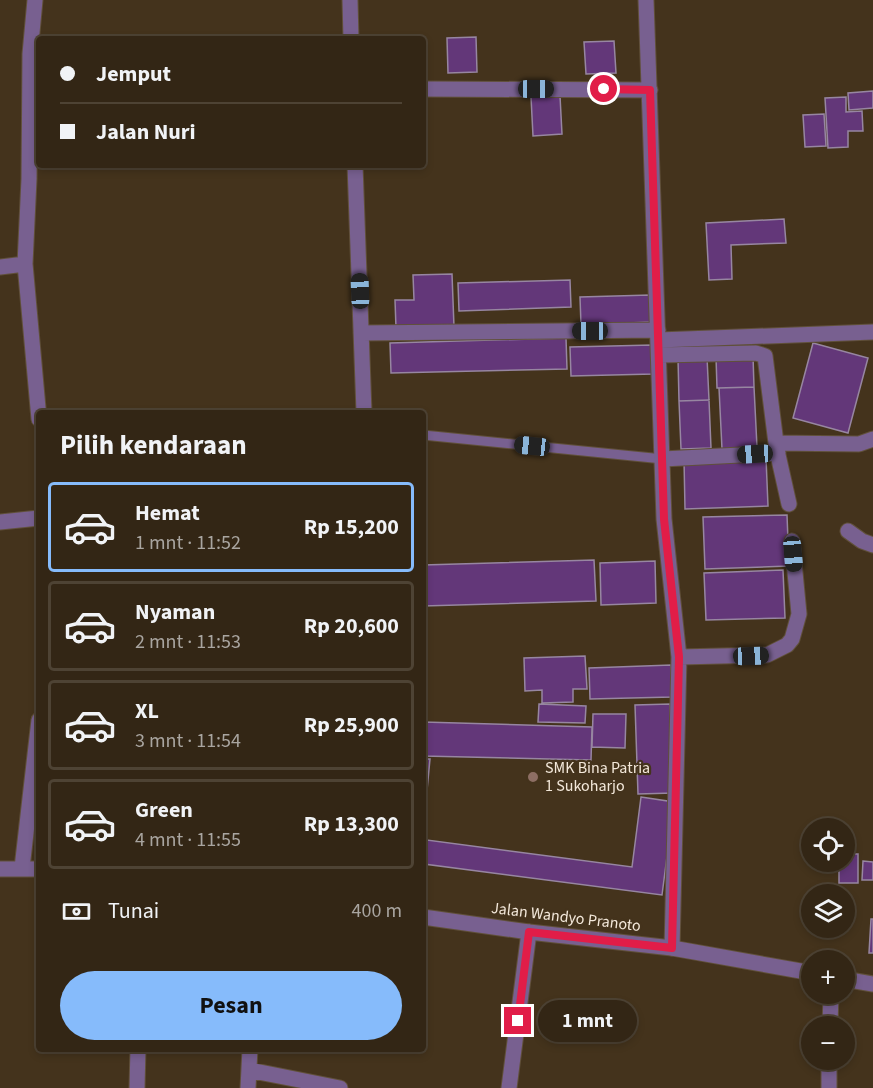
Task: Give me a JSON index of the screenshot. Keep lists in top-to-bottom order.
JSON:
{
  "streets": {
    "street": ["Jalan Wandyo Pranoto"]
  },
  "places": ["SMK Bina Patria 1 Sukoharjo"],
  "page": {
    "banner": ["Jemput", "Jalan Nuri"],
    "heading": "Pilih kendaraan",
    "list": [
      {
        "name": "Hemat",
        "note": "1 mnt · 11:52",
        "value": "Rp 15,200"
      },
      {
        "name": "Nyaman",
        "note": "2 mnt · 11:53",
        "value": "Rp 20,600"
      },
      {
        "name": "XL",
        "note": "3 mnt · 11:54",
        "value": "Rp 25,900"
      },
      {
        "name": "Green",
        "note": "4 mnt · 11:55",
        "value": "Rp 13,300"
      }
    ],
    "map_buttons": ["+", "−"],
    "pay": ["Tunai", "400 m"],
    "buttons": "Pesan",
    "bubble": "1 mnt"
  }
}
